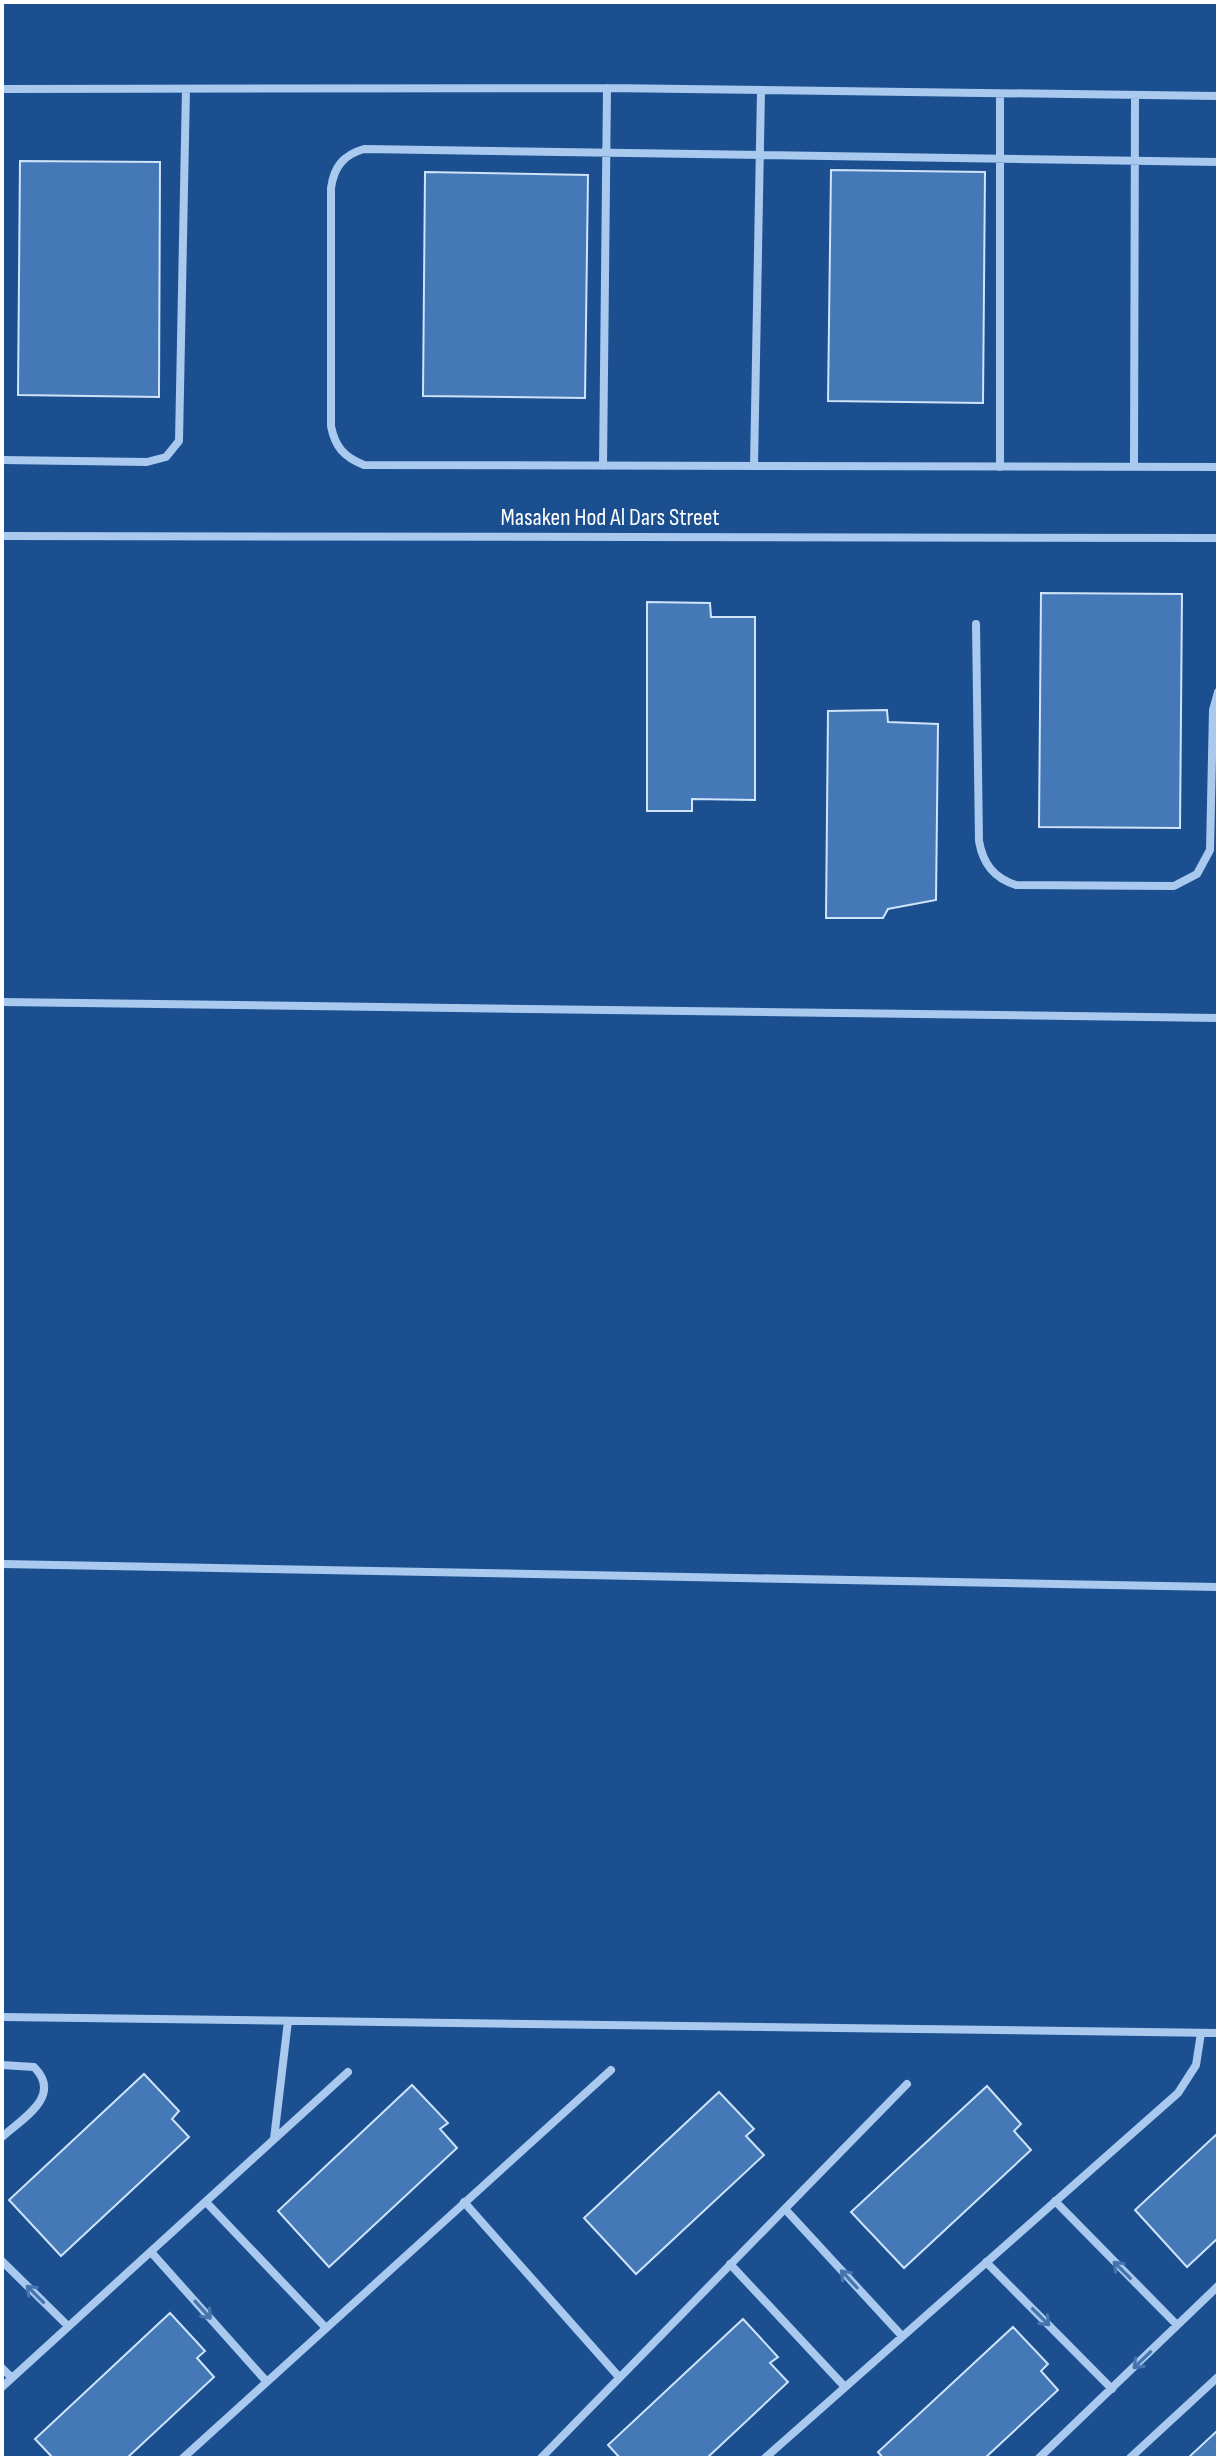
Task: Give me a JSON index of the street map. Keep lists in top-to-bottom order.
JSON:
{
  "streets": {
    "street": ["Masaken Hod Al Dars Street"]
  }
}
